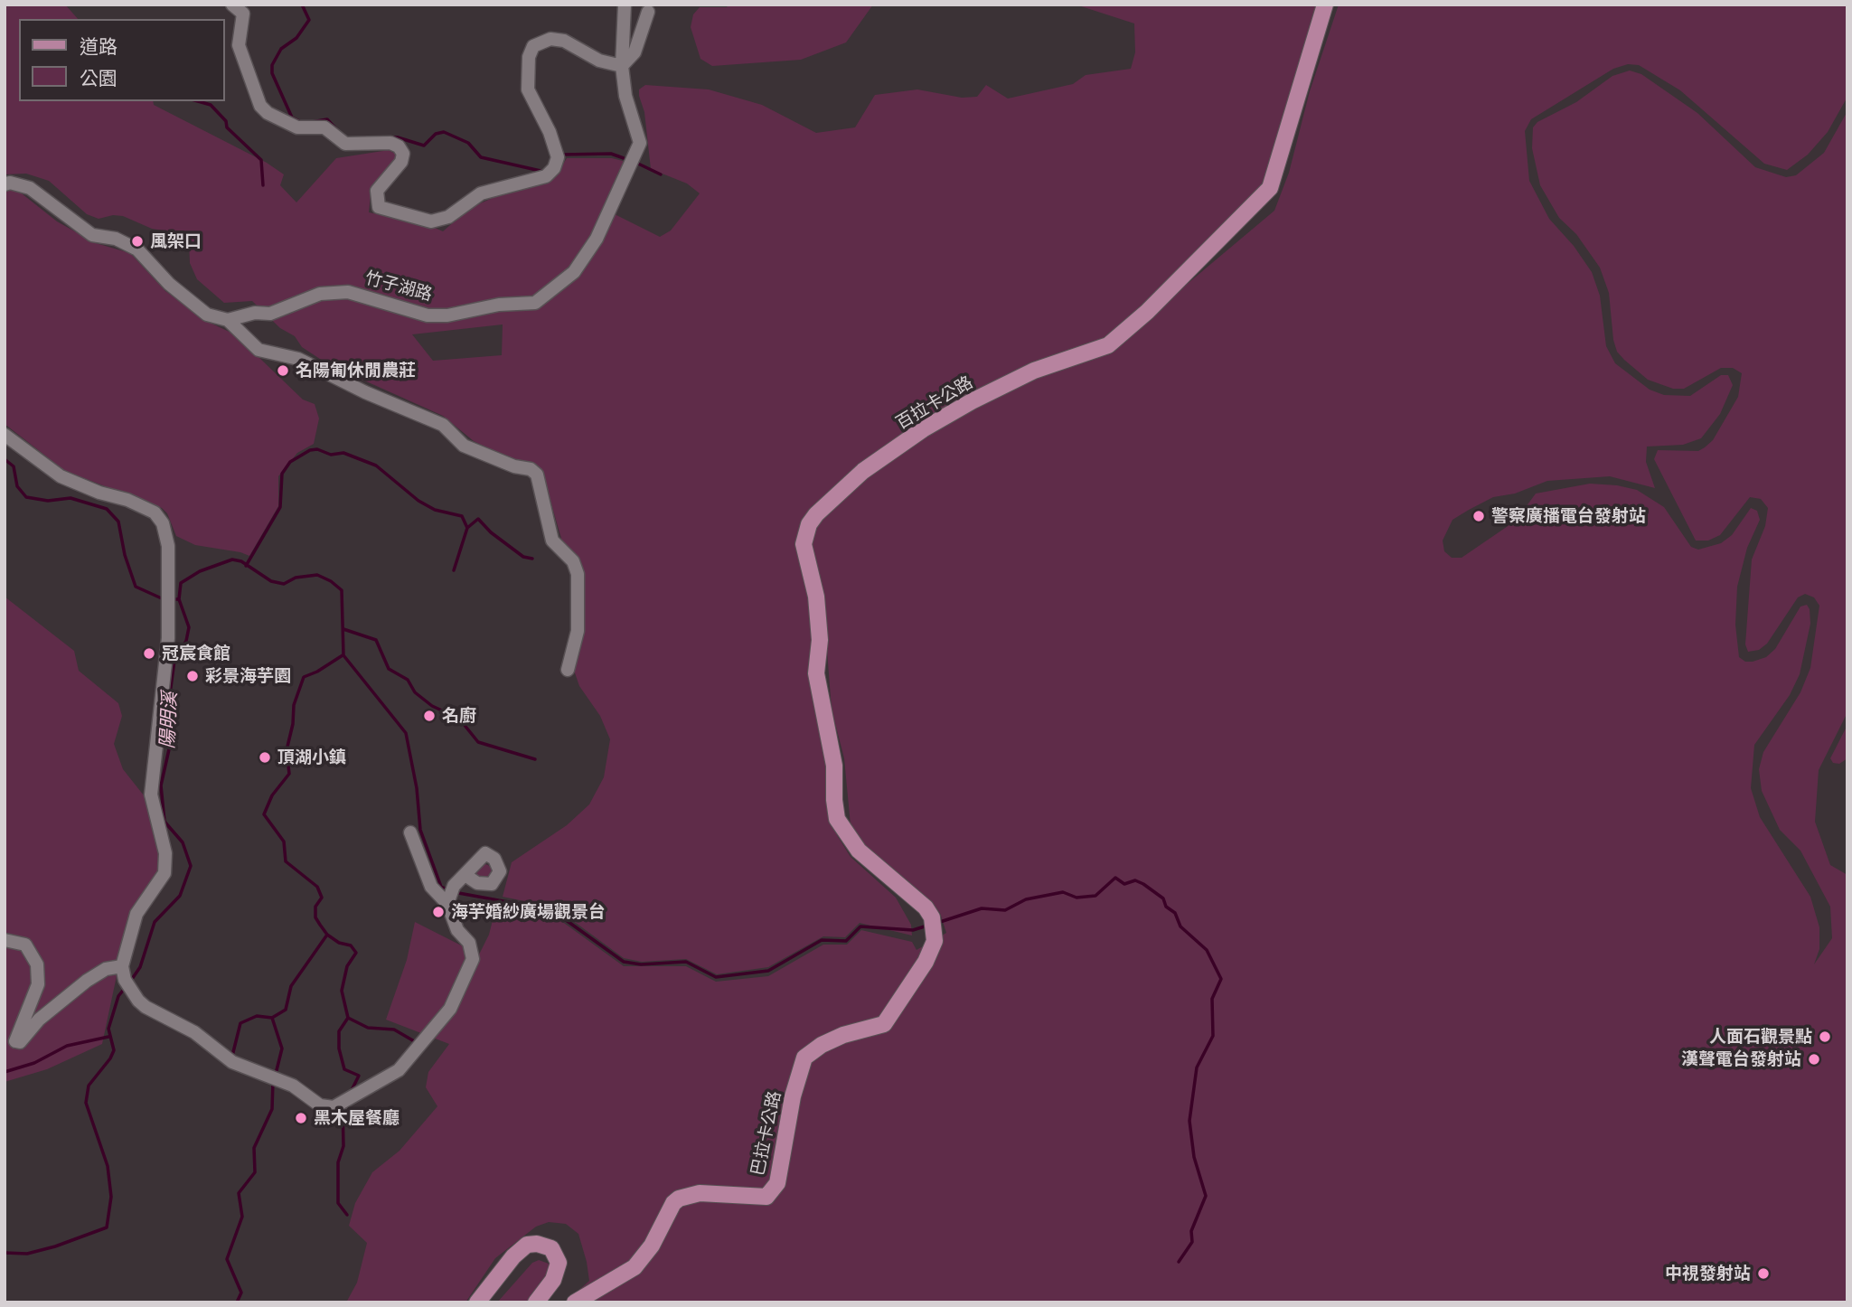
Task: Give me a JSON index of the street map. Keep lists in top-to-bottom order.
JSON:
{
  "streets": {
    "main road": ["百拉卡公路", "巴拉卡公路"],
    "street": ["竹子湖路"]
  },
  "crossings": [
    ["百拉卡公路", "巴拉卡公路"]
  ],
  "water": ["陽明溪"],
  "places": [
    "風架口",
    "名陽匍休閒農莊",
    "警察廣播電台發射站",
    "冠宸食館",
    "彩景海芋園",
    "名廚",
    "頂湖小鎮",
    "海芋婚紗廣場觀景台",
    "人面石觀景點",
    "漢聲電台發射站",
    "黑木屋餐廳",
    "中視發射站"
  ],
  "legend": ["道路", "公園"]
}
